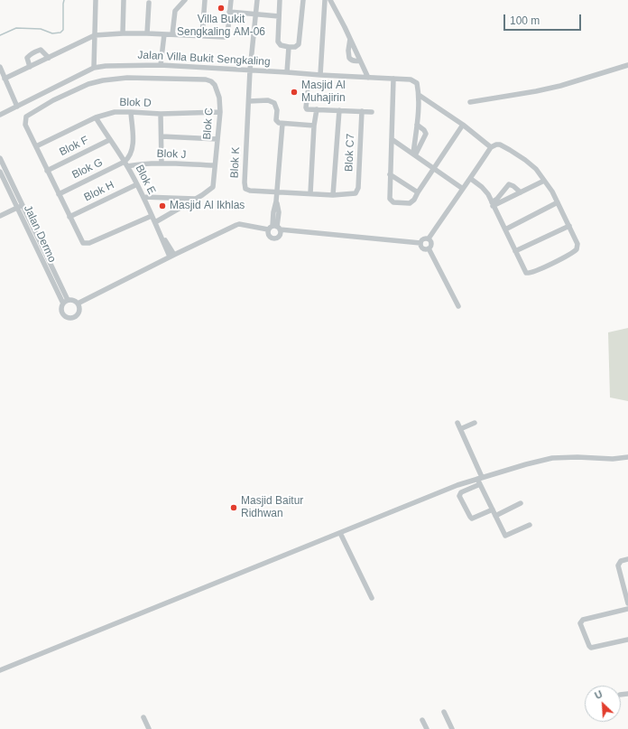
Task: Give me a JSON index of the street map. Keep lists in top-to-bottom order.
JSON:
{
  "streets": {
    "street": [
      "Jalan Villa Bukit Sengkaling",
      "Blok D",
      "Blok C",
      "Blok F",
      "Blok C7",
      "Blok J",
      "Blok K",
      "Blok G",
      "Blok E",
      "Blok H",
      "Jalan Dermo"
    ]
  },
  "crossings": [
    ["Jalan Villa Bukit Sengkaling", "Blok K"],
    ["Blok D", "Blok C"],
    ["Blok D", "Blok E"],
    ["Blok C", "Blok J"],
    ["Blok C", "Blok E"],
    ["Blok F", "Blok E"],
    ["Blok C7", "Blok K"],
    ["Blok J", "Blok G"],
    ["Blok J", "Blok E"],
    ["Blok G", "Blok E"],
    ["Blok E", "Blok H"]
  ],
  "places": [
    "Villa Bukit Sengkaling AM-06",
    "Masjid Al Muhajirin",
    "Masjid Al Ikhlas",
    "Masjid Baitur Ridhwan"
  ],
  "scale_bar": "100 m",
  "north": "top left"
}
